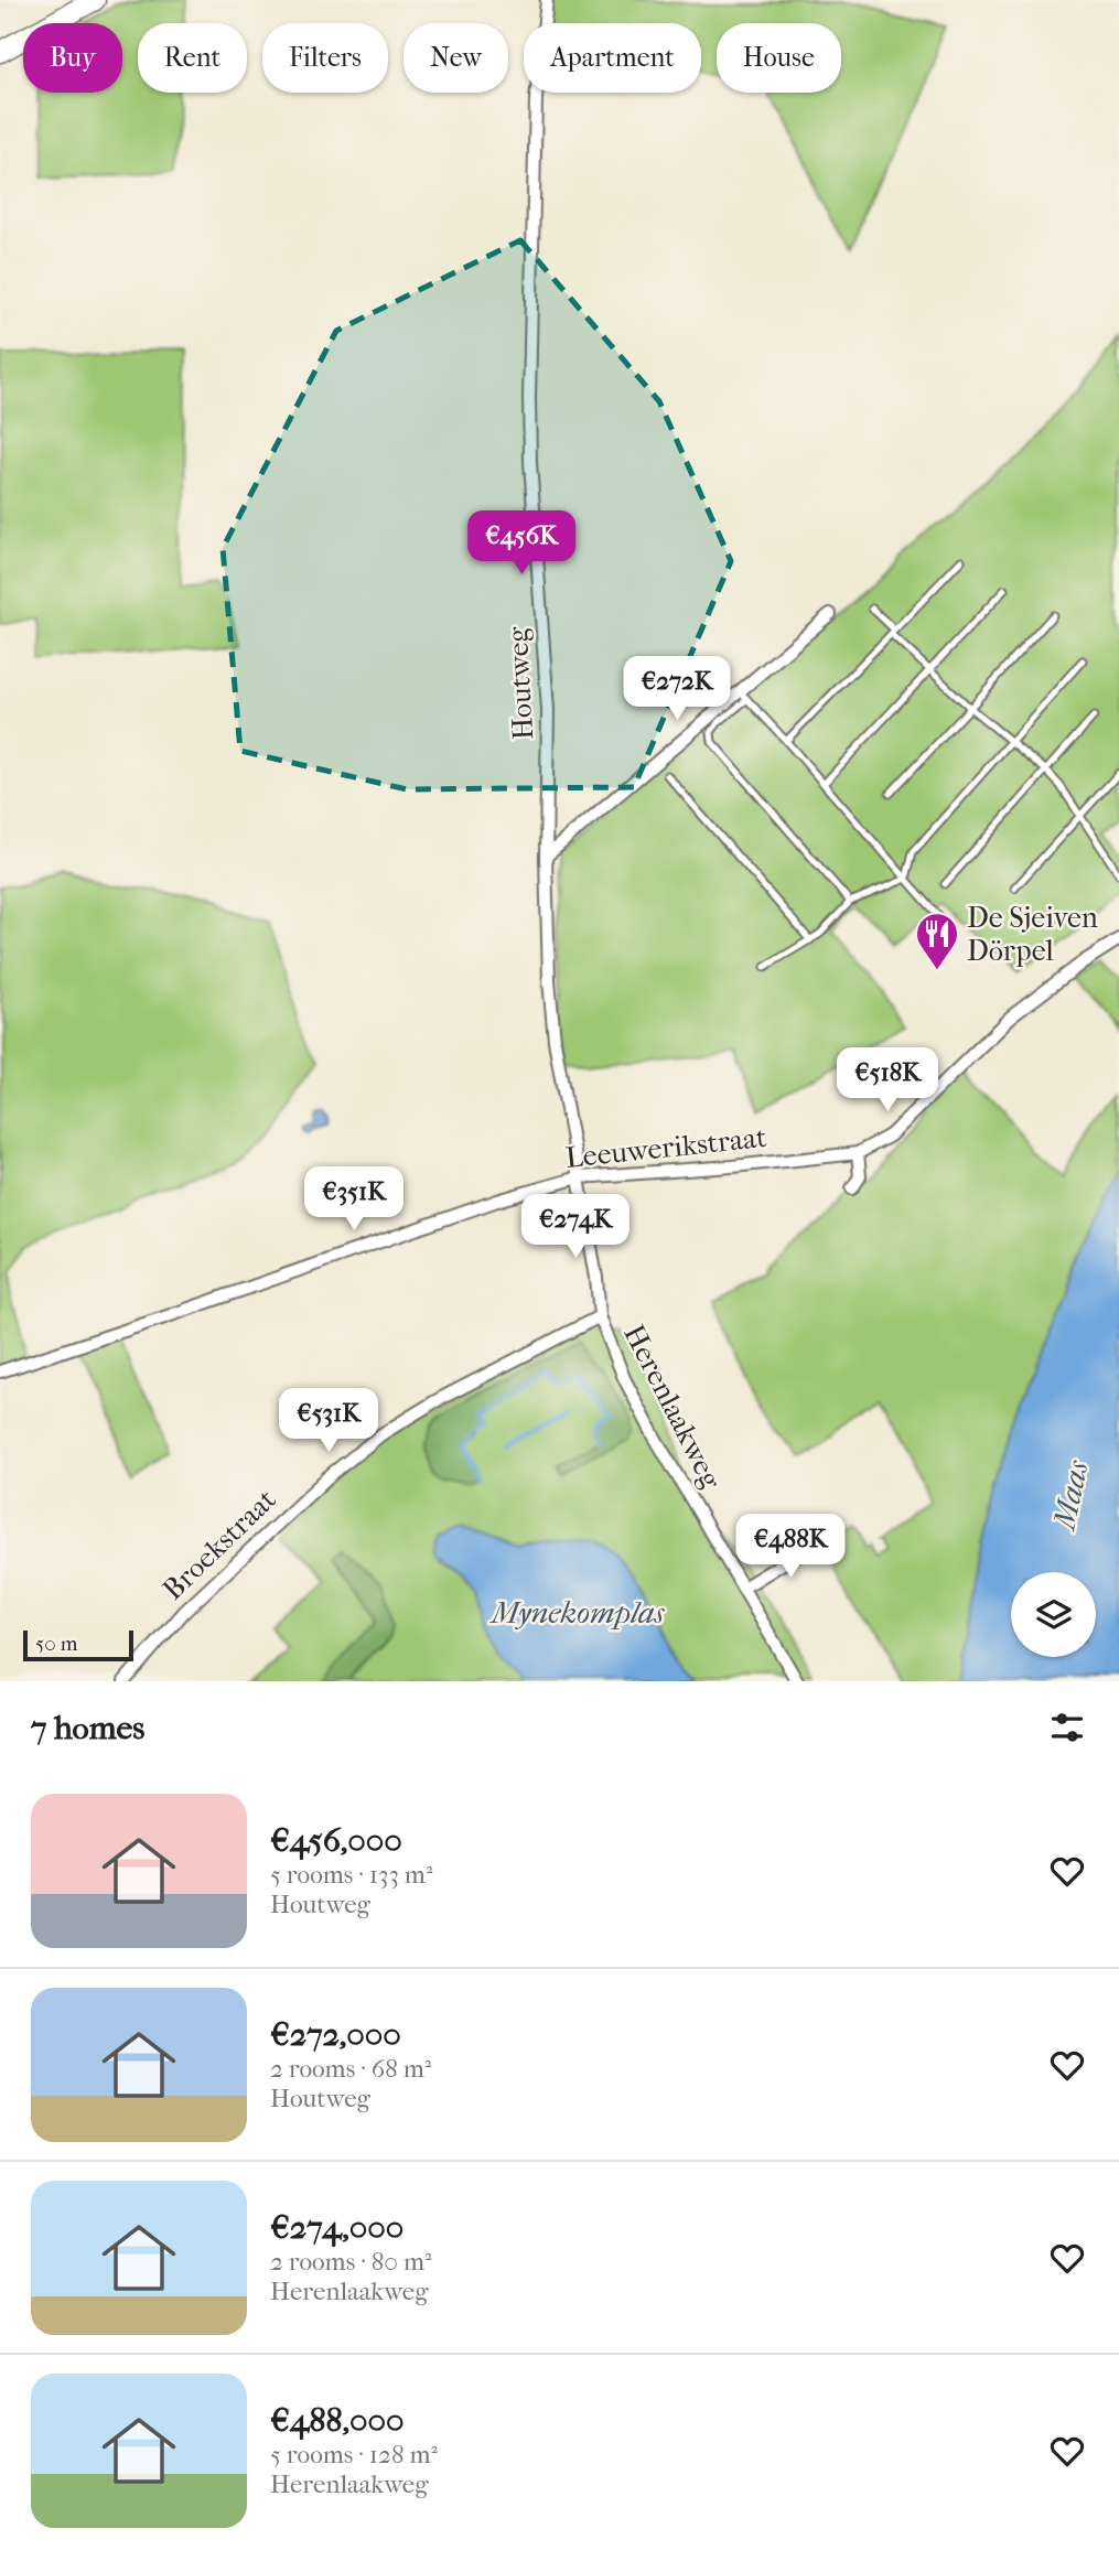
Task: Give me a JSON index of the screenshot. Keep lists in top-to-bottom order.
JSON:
{
  "streets": {
    "street": [
      "Houtweg",
      "Leeuwerikstraat",
      "Herenlaakweg",
      "Broekstraat"
    ]
  },
  "crossings": [
    ["Houtweg", "Leeuwerikstraat"],
    ["Houtweg", "Herenlaakweg"],
    ["Leeuwerikstraat", "Herenlaakweg"],
    ["Herenlaakweg", "Broekstraat"]
  ],
  "water": ["Maas", "Mynekomplas"],
  "places": {
    "restaurant": ["De Sjeiven Dörpel"]
  },
  "scale_bar": "50 m",
  "page": {
    "chip": [
      "Buy",
      "Rent",
      "Filters",
      "New",
      "Apartment",
      "House"
    ],
    "price": [
      "€456K",
      "€272K",
      "€518K",
      "€351K",
      "€274K",
      "€531K",
      "€488K"
    ],
    "scale": "50 m",
    "heading": "7 homes",
    "list": [
      {
        "name": "€456,000",
        "note": "5 rooms · 133 m² · Houtweg"
      },
      {
        "name": "€272,000",
        "note": "2 rooms · 68 m² · Houtweg"
      },
      {
        "name": "€274,000",
        "note": "2 rooms · 80 m² · Herenlaakweg"
      },
      {
        "name": "€488,000",
        "note": "5 rooms · 128 m² · Herenlaakweg"
      }
    ]
  }
}
